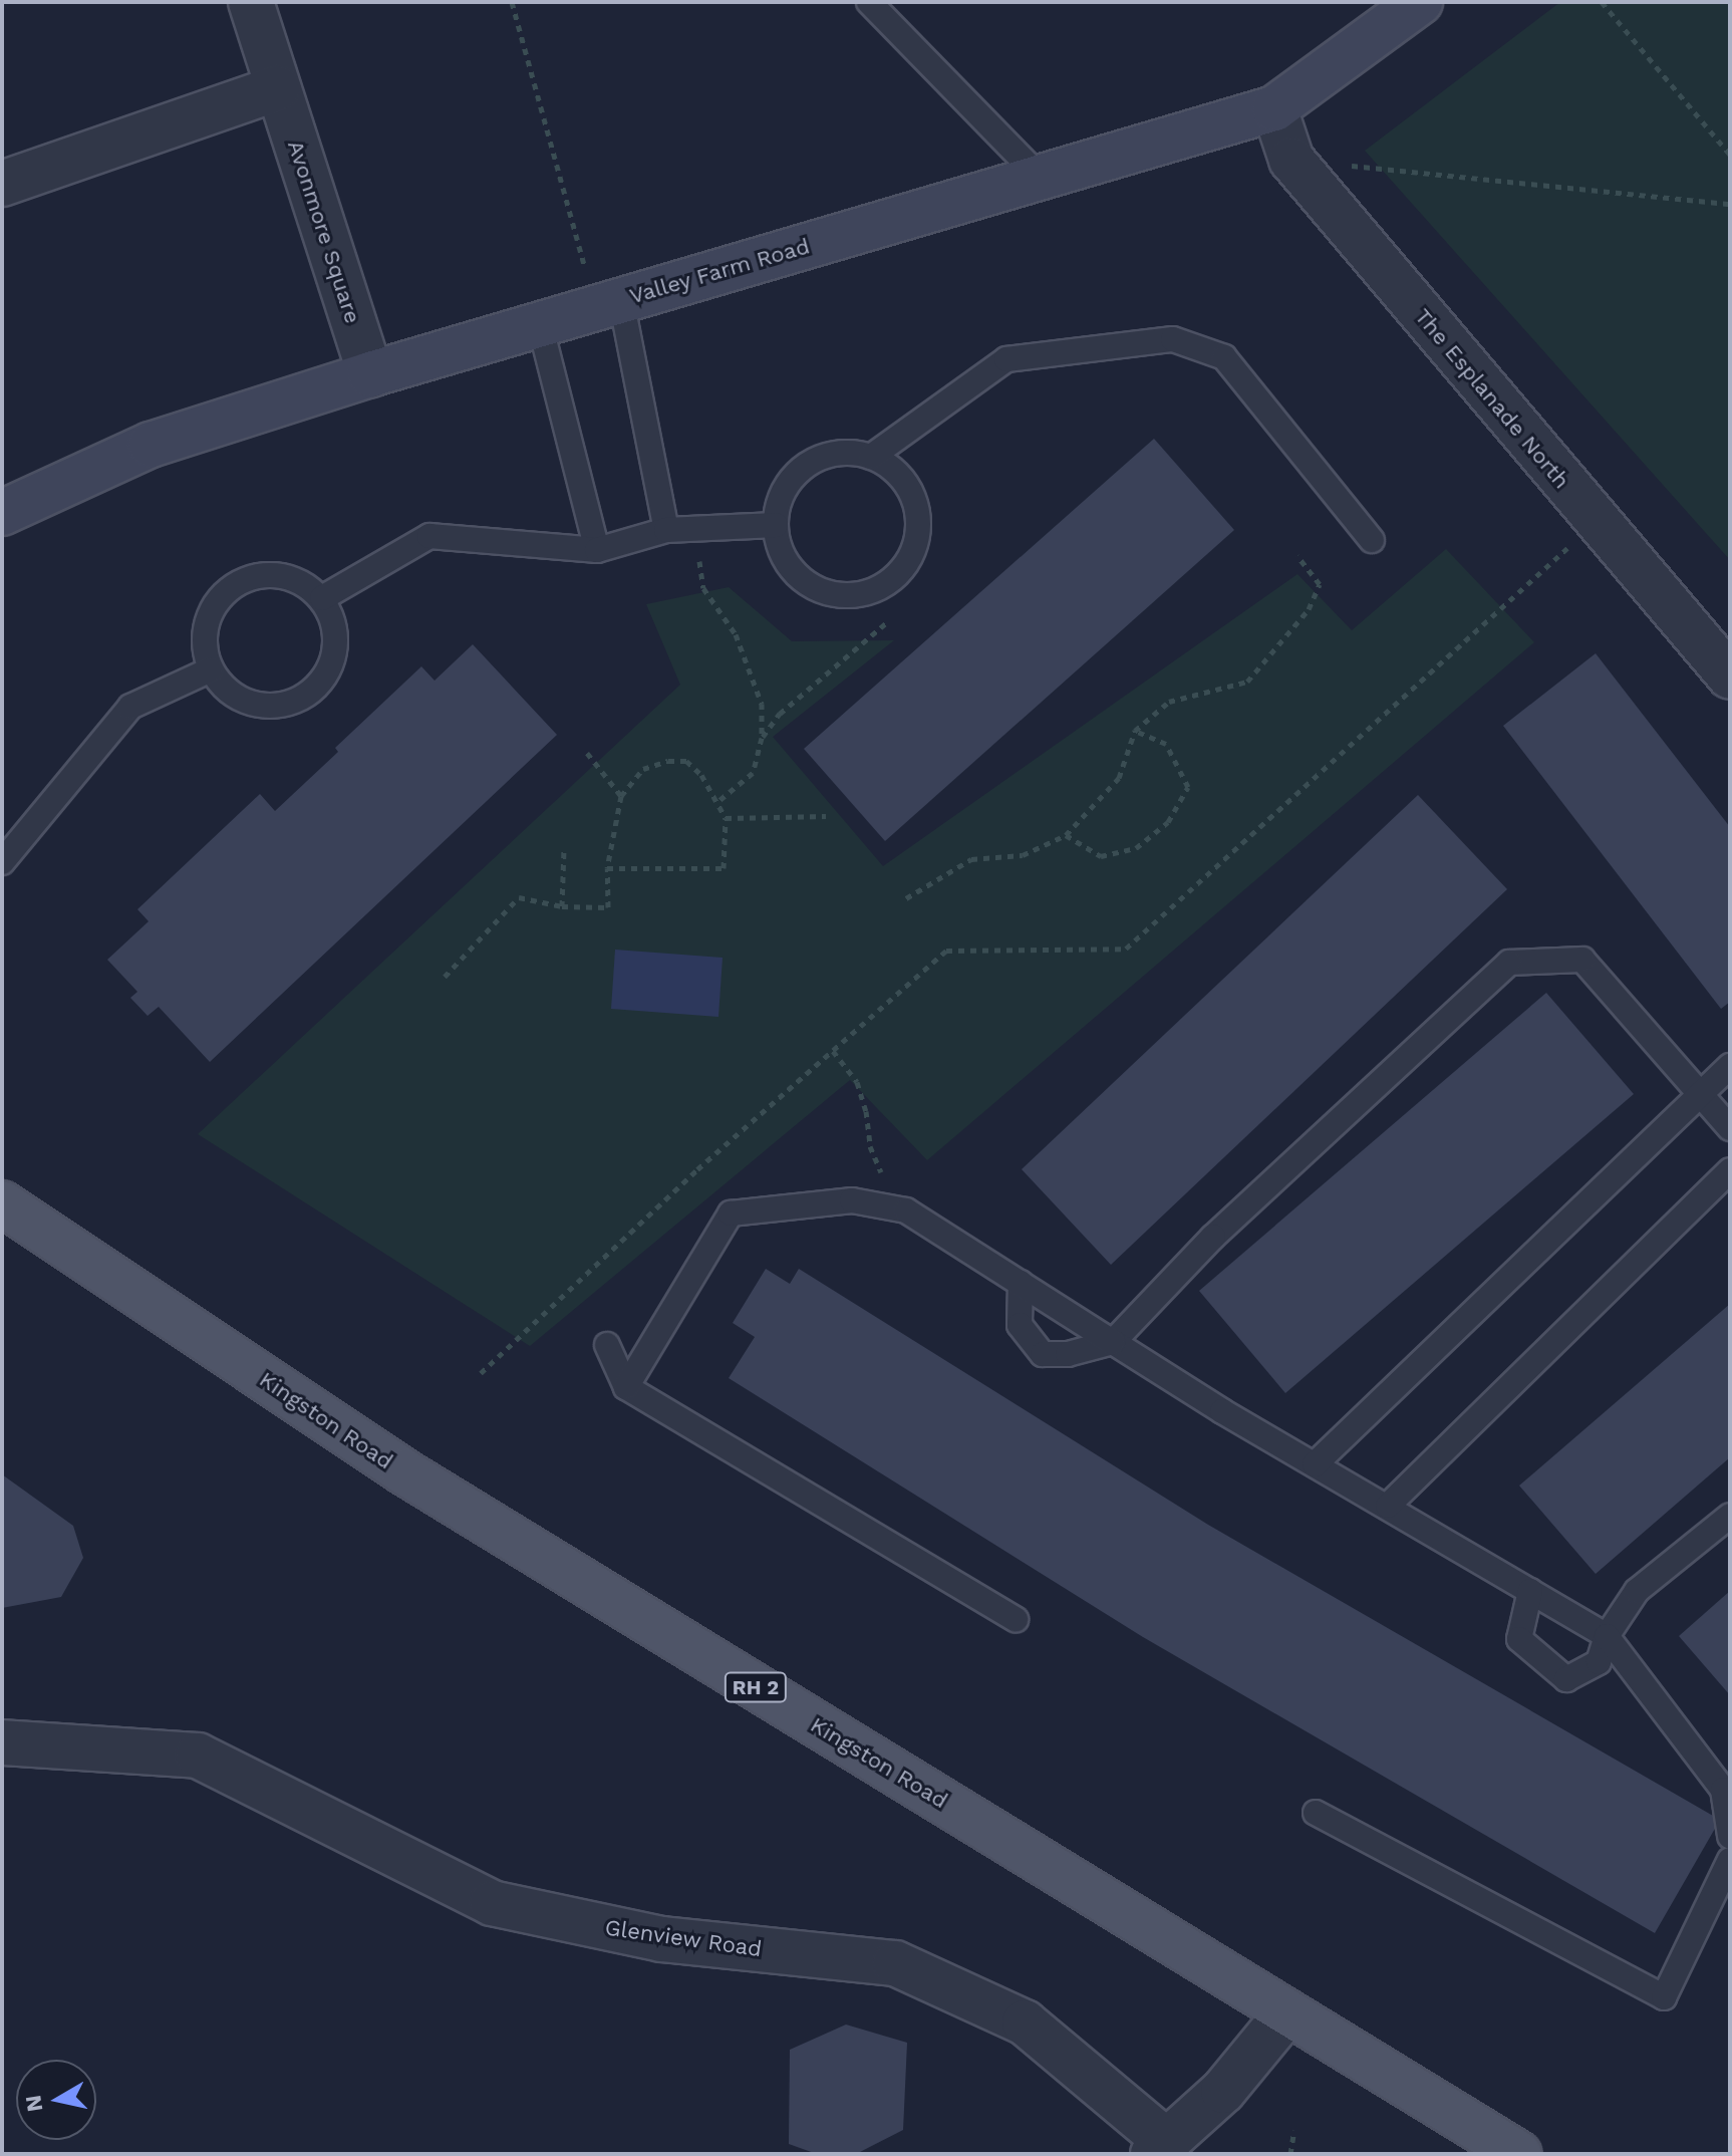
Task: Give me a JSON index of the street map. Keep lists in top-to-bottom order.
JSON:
{
  "streets": {
    "main road": ["Kingston Road", "RH 2"],
    "street": [
      "Avonmore Square",
      "Valley Farm Road",
      "The Esplanade North",
      "Glenview Road"
    ]
  },
  "crossings": [
    ["Avonmore Square", "Valley Farm Road"],
    ["Valley Farm Road", "The Esplanade North"],
    ["Kingston Road", "Glenview Road"]
  ],
  "north": "left"
}
